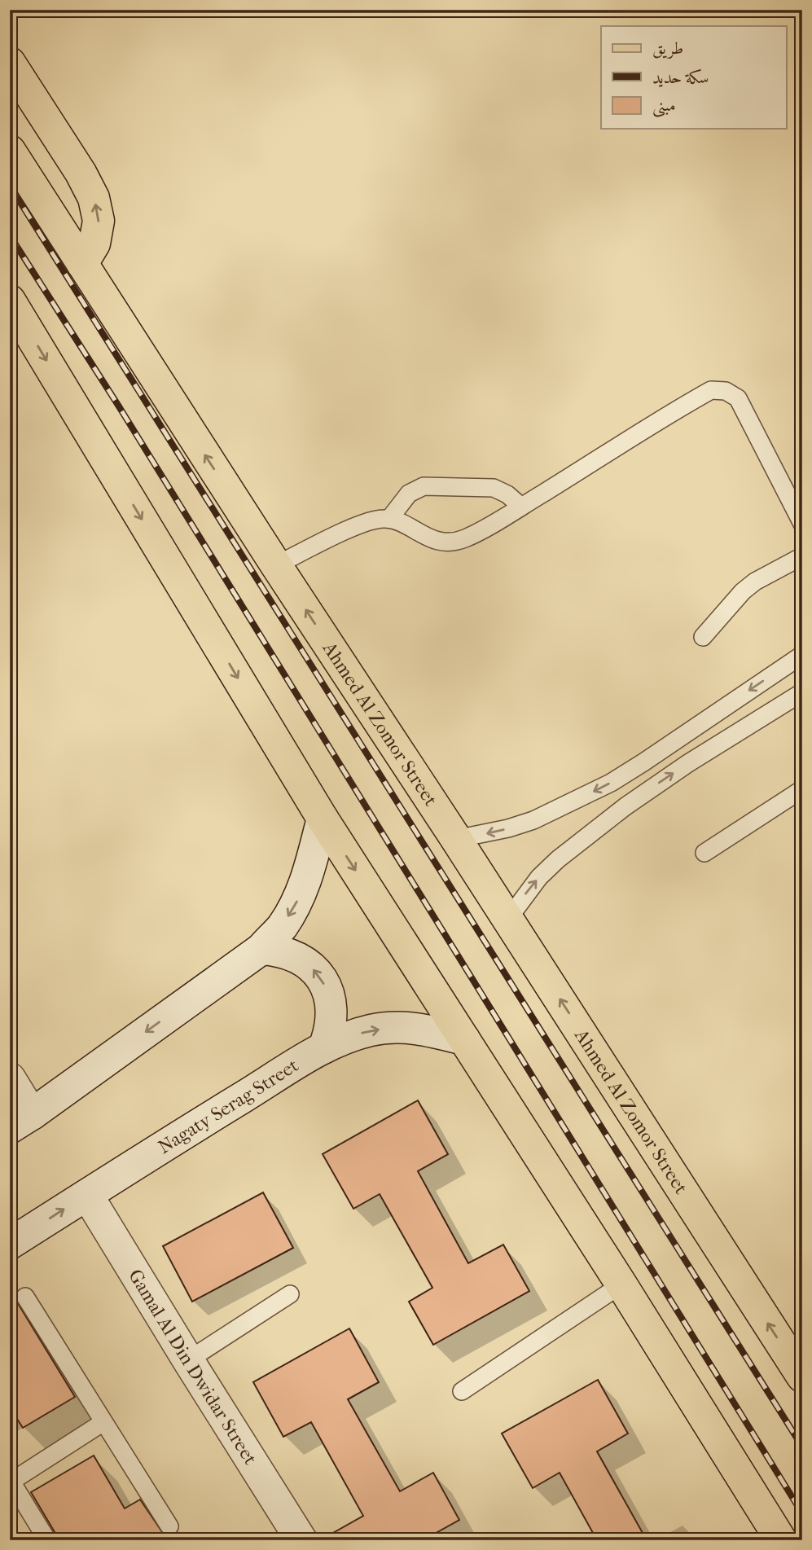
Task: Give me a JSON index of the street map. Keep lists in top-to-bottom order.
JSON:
{
  "streets": {
    "main road": ["Ahmed Al Zomor Street"],
    "street": ["Nagaty Serag Street", "Gamal Al Din Dwidar Street"]
  },
  "crossings": [
    ["Nagaty Serag Street", "Gamal Al Din Dwidar Street"]
  ],
  "one_way": ["Nagaty Serag Street"],
  "legend": ["طريق", "سكة حديد", "مبنى"]
}
